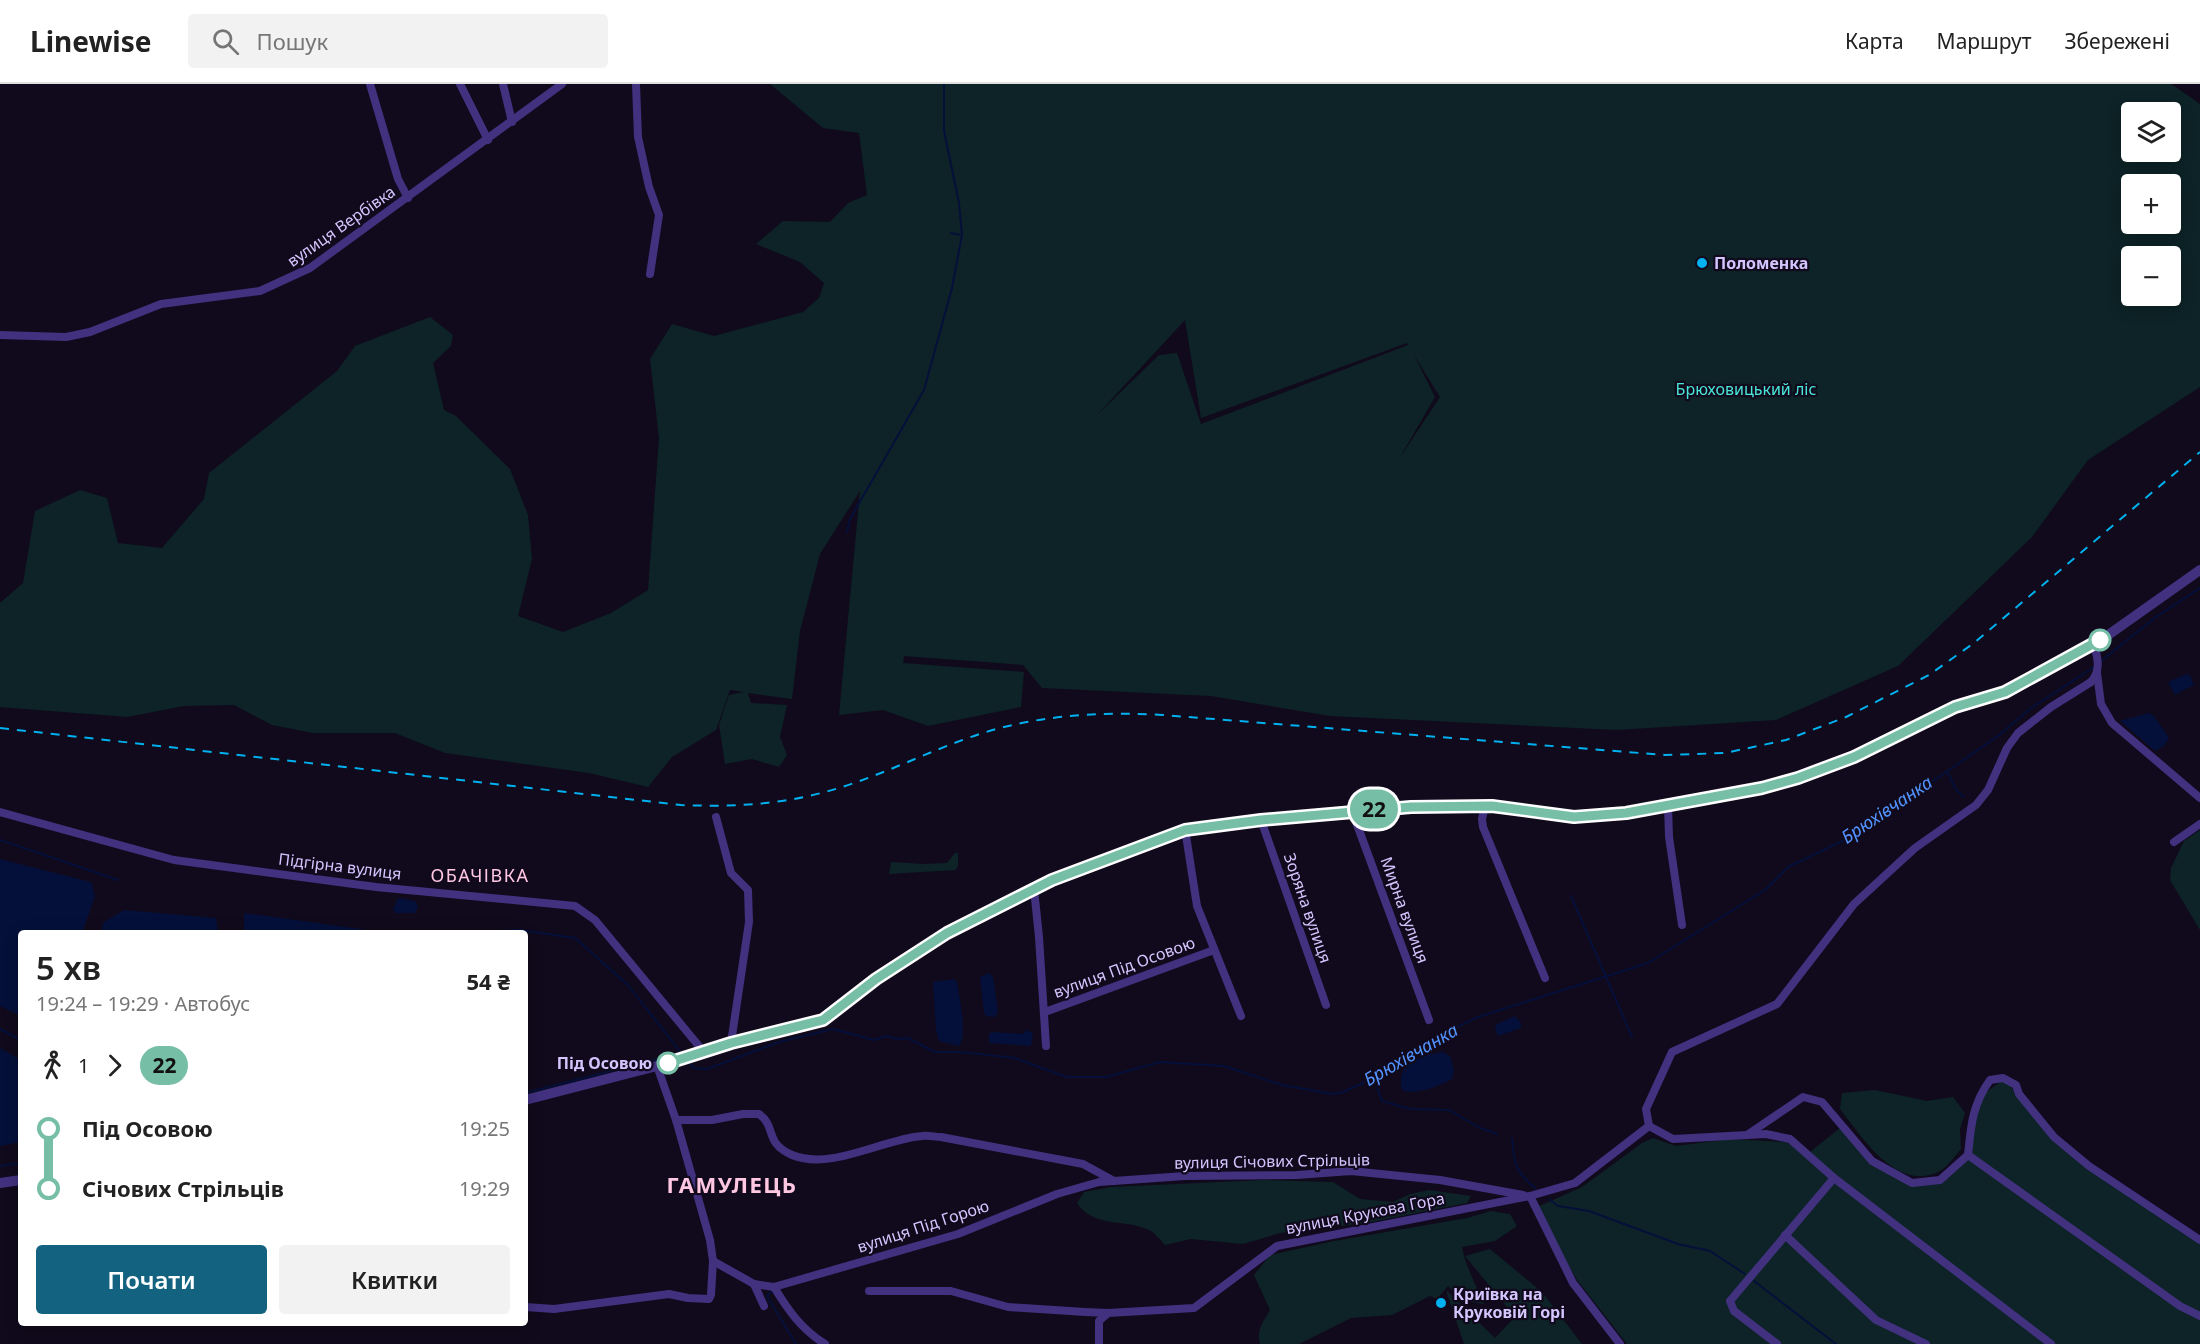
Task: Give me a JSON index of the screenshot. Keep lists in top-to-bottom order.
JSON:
{
  "streets": {
    "street": [
      "вулиця Вербівка",
      "Підгірна вулиця",
      "Зоряна вулиця",
      "Мирна вулиця",
      "вулиця Під Осовою",
      "вулиця Січових Стрільців",
      "вулиця Крукова Гора",
      "вулиця Під Горою"
    ]
  },
  "crossings": [
    ["вулиця Січових Стрільців", "вулиця Крукова Гора"],
    ["вулиця Січових Стрільців", "вулиця Під Горою"]
  ],
  "districts": ["ОБАЧІВКА", "ГАМУЛЕЦЬ"],
  "water": ["Брюхівчанка"],
  "parks": ["Брюховицький ліс"],
  "places": ["Поломенка", "Під Осовою", "Криївка на Круковій Горі"],
  "lines": ["bus line 22"],
  "page": {
    "header": "Linewise",
    "search": "Пошук",
    "nav": ["Карта", "Маршрут", "Збережені"],
    "on_map": "22",
    "map_buttons": ["+", "−"],
    "heading": ["5 хв", "19:24 – 19:29 · Автобус", "54 ₴"],
    "legs": ["1", "22"],
    "list": [
      {
        "name": "Під Осовою",
        "value": "19:25"
      },
      {
        "name": "Січових Стрільців",
        "value": "19:29"
      }
    ],
    "buttons": ["Почати", "Квитки"]
  }
}
